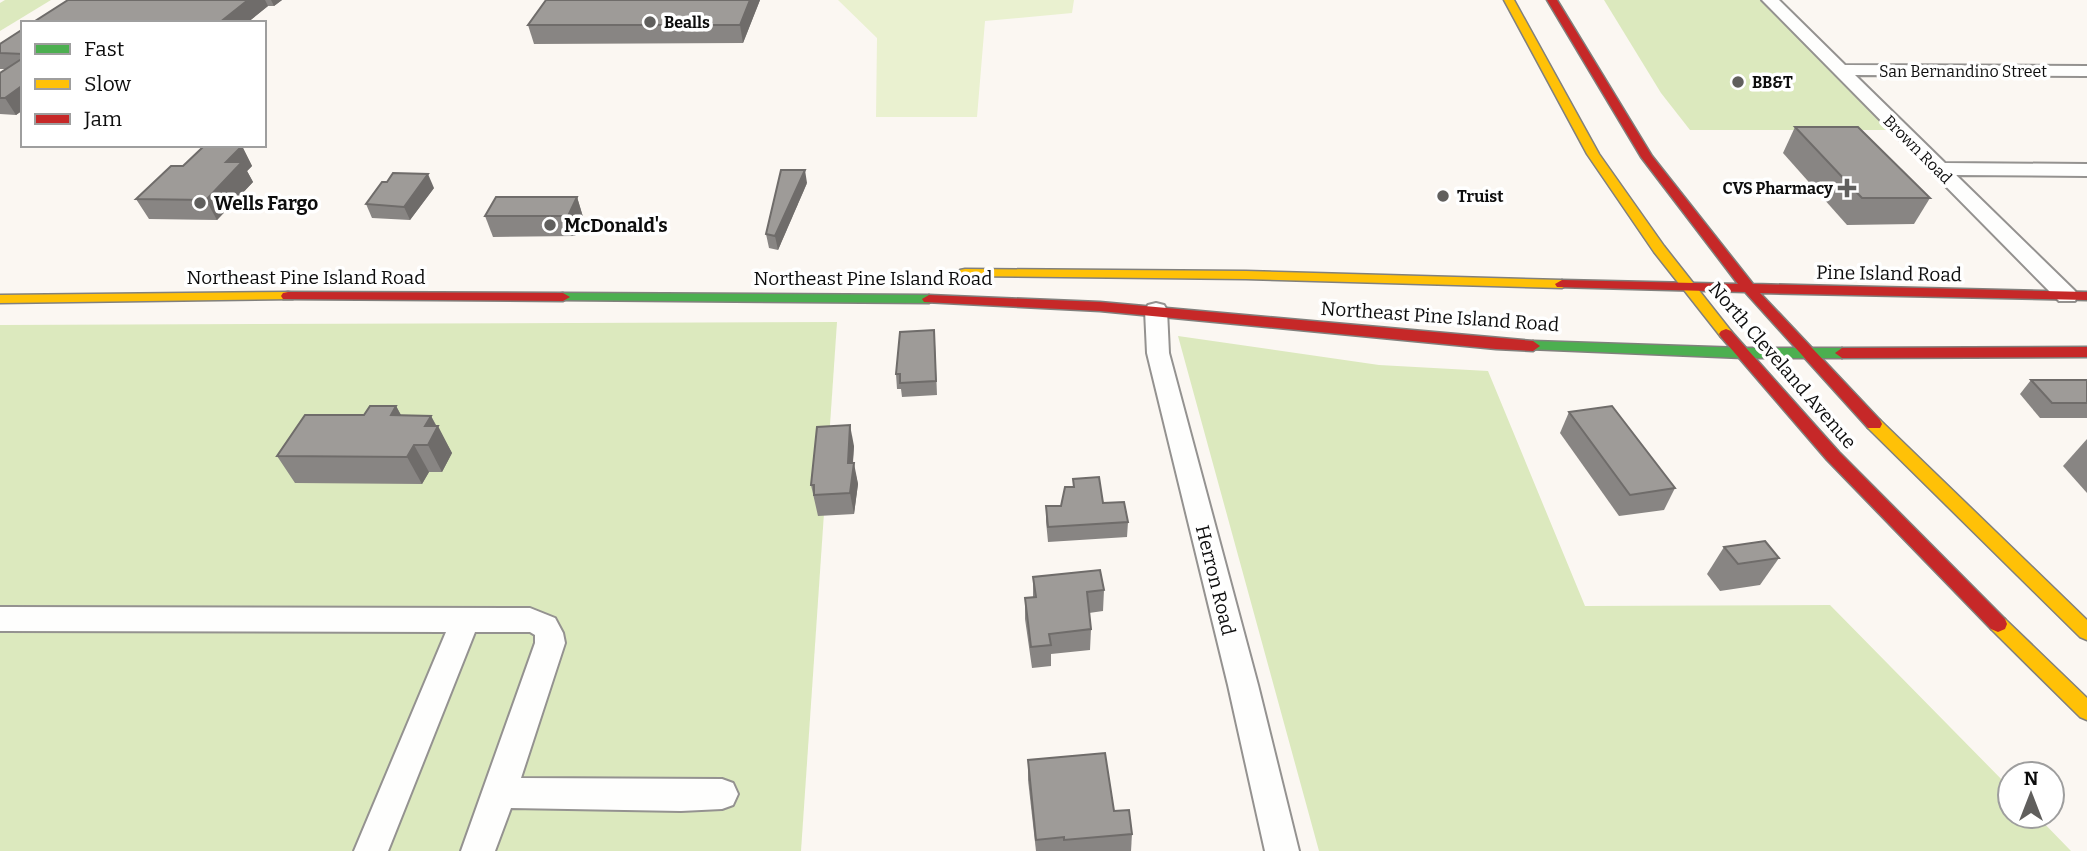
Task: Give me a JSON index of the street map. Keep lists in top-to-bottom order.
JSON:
{
  "streets": {
    "main road": ["Pine Island Road", "Northeast Pine Island Road", "North Cleveland Avenue"],
    "street": ["San Bernandino Street", "Brown Road", "Herron Road"]
  },
  "crossings": [
    ["San Bernandino Street", "Brown Road"],
    ["Brown Road", "Pine Island Road"],
    ["Pine Island Road", "Northeast Pine Island Road"],
    ["Pine Island Road", "North Cleveland Avenue"],
    ["Northeast Pine Island Road", "North Cleveland Avenue"],
    ["Northeast Pine Island Road", "Herron Road"]
  ],
  "places": {
    "other": [
      "Bealls",
      "BB&T",
      "Truist",
      "Wells Fargo",
      "McDonald's"
    ],
    "health": ["CVS Pharmacy"]
  },
  "legend": ["Fast", "Slow", "Jam"],
  "north": "top"
}
